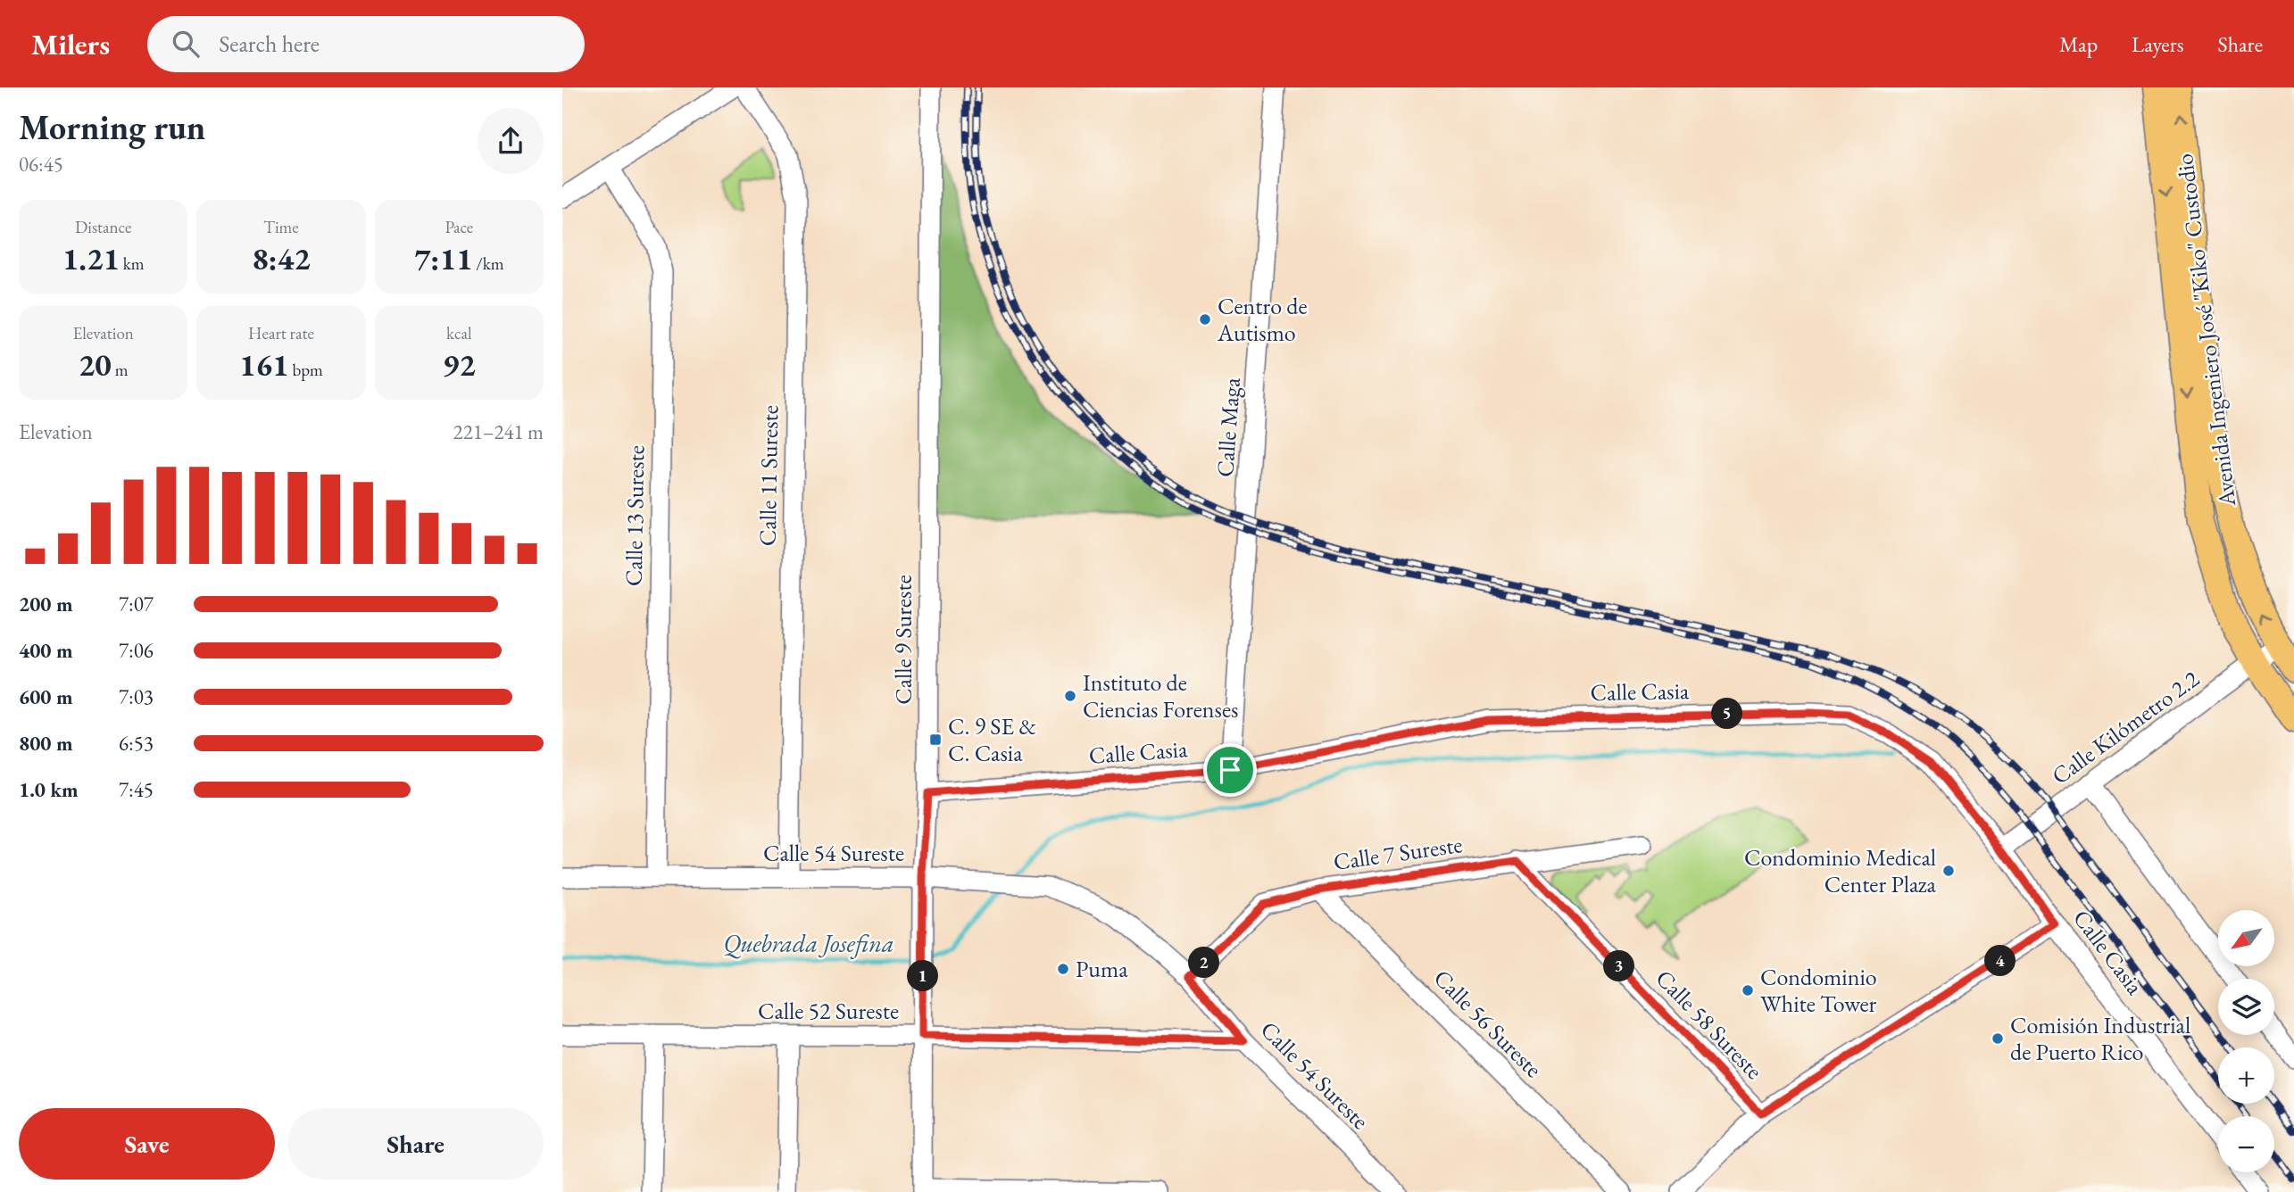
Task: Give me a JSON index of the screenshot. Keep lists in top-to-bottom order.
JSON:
{
  "streets": {
    "main road": ["Avenida Ingeniero José \"Kiko\" Custodio"],
    "street": [
      "Calle Maga",
      "Calle 11 Sureste",
      "Calle 13 Sureste",
      "Calle 9 Sureste",
      "Calle Casia",
      "Calle Kilómetro 2.2",
      "Calle 54 Sureste",
      "Calle 7 Sureste",
      "Calle 52 Sureste",
      "Calle 56 Sureste",
      "Calle 58 Sureste"
    ]
  },
  "crossings": [
    ["Avenida Ingeniero José \"Kiko\" Custodio", "Calle Kilómetro 2.2"],
    ["Calle Maga", "Calle Casia"],
    ["Calle 11 Sureste", "Calle 54 Sureste"],
    ["Calle 13 Sureste", "Calle 54 Sureste"],
    ["Calle 9 Sureste", "Calle Casia"],
    ["Calle 9 Sureste", "Calle 54 Sureste"],
    ["Calle 9 Sureste", "Calle 52 Sureste"],
    ["Calle Casia", "Calle Kilómetro 2.2"],
    ["Calle 54 Sureste", "Calle 7 Sureste"],
    ["Calle 54 Sureste", "Calle 52 Sureste"],
    ["Calle 7 Sureste", "Calle 56 Sureste"],
    ["Calle 7 Sureste", "Calle 58 Sureste"]
  ],
  "water": ["Quebrada Josefina"],
  "places": {
    "other": [
      "Centro de Autismo",
      "Instituto de Ciencias Forenses",
      "Condominio Medical Center Plaza",
      "Puma",
      "Condominio White Tower",
      "Comisión Industrial de Puerto Rico"
    ],
    "transit": ["C. 9 SE & C. Casia"]
  },
  "north": "bottom left",
  "page": {
    "header": "Milers",
    "search": "Search here",
    "nav": ["Map", "Layers", "Share"],
    "heading": ["Morning run", "06:45"],
    "stats": [
      ["Distance", "1.21 km"],
      ["Time", "8:42"],
      ["Pace", "7:11 /km"],
      ["Elevation", "20 m"],
      ["Heart rate", "161 bpm"],
      ["kcal", "92"]
    ],
    "chart": ["Elevation", "221–241 m"],
    "list": [
      {
        "name": "200 m",
        "note": "7:07"
      },
      {
        "name": "400 m",
        "note": "7:06"
      },
      {
        "name": "600 m",
        "note": "7:03"
      },
      {
        "name": "800 m",
        "note": "6:53"
      },
      {
        "name": "1.0 km",
        "note": "7:45"
      }
    ],
    "pins": [
      "5",
      "4",
      "2",
      "3",
      "1"
    ],
    "map_buttons": ["+", "−"],
    "buttons": ["Save", "Share"]
  }
}
